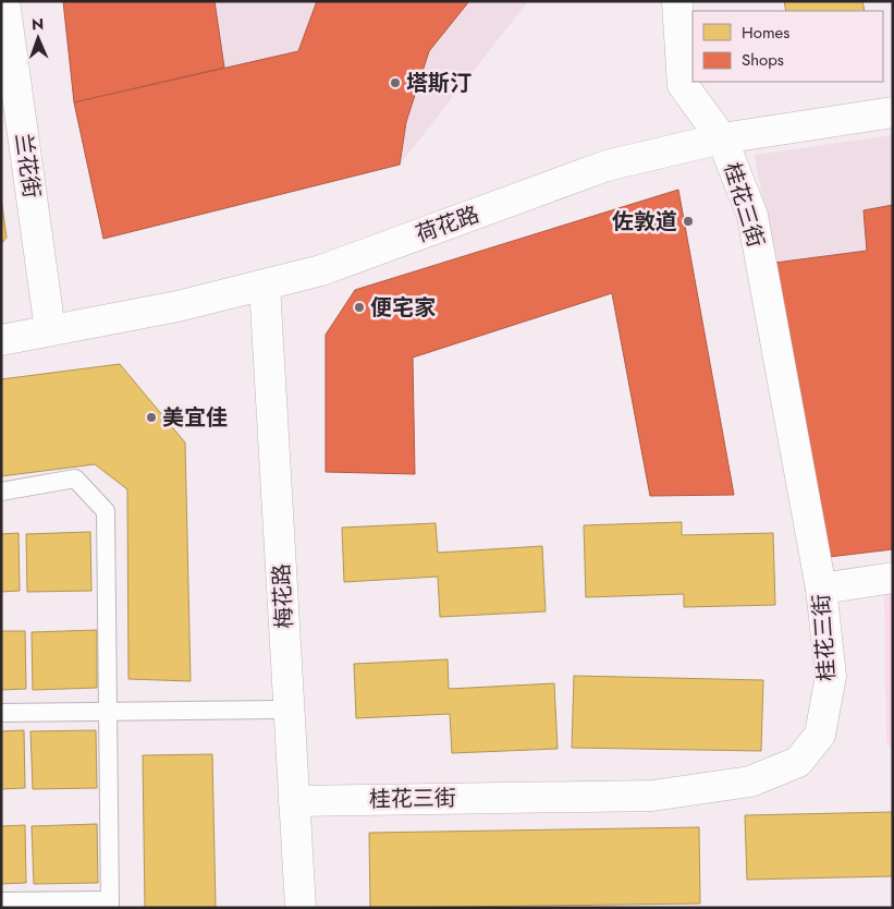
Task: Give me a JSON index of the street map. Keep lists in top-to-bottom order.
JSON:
{
  "streets": {
    "street": [
      "兰花街",
      "桂花三街",
      "荷花路",
      "梅花路"
    ]
  },
  "crossings": [
    ["兰花街", "荷花路"],
    ["桂花三街", "荷花路"],
    ["桂花三街", "梅花路"],
    ["荷花路", "梅花路"]
  ],
  "places": [
    "塔斯汀",
    "佐敦道",
    "便宅家",
    "美宜佳"
  ],
  "legend": ["Homes", "Shops"],
  "north": "top"
}
